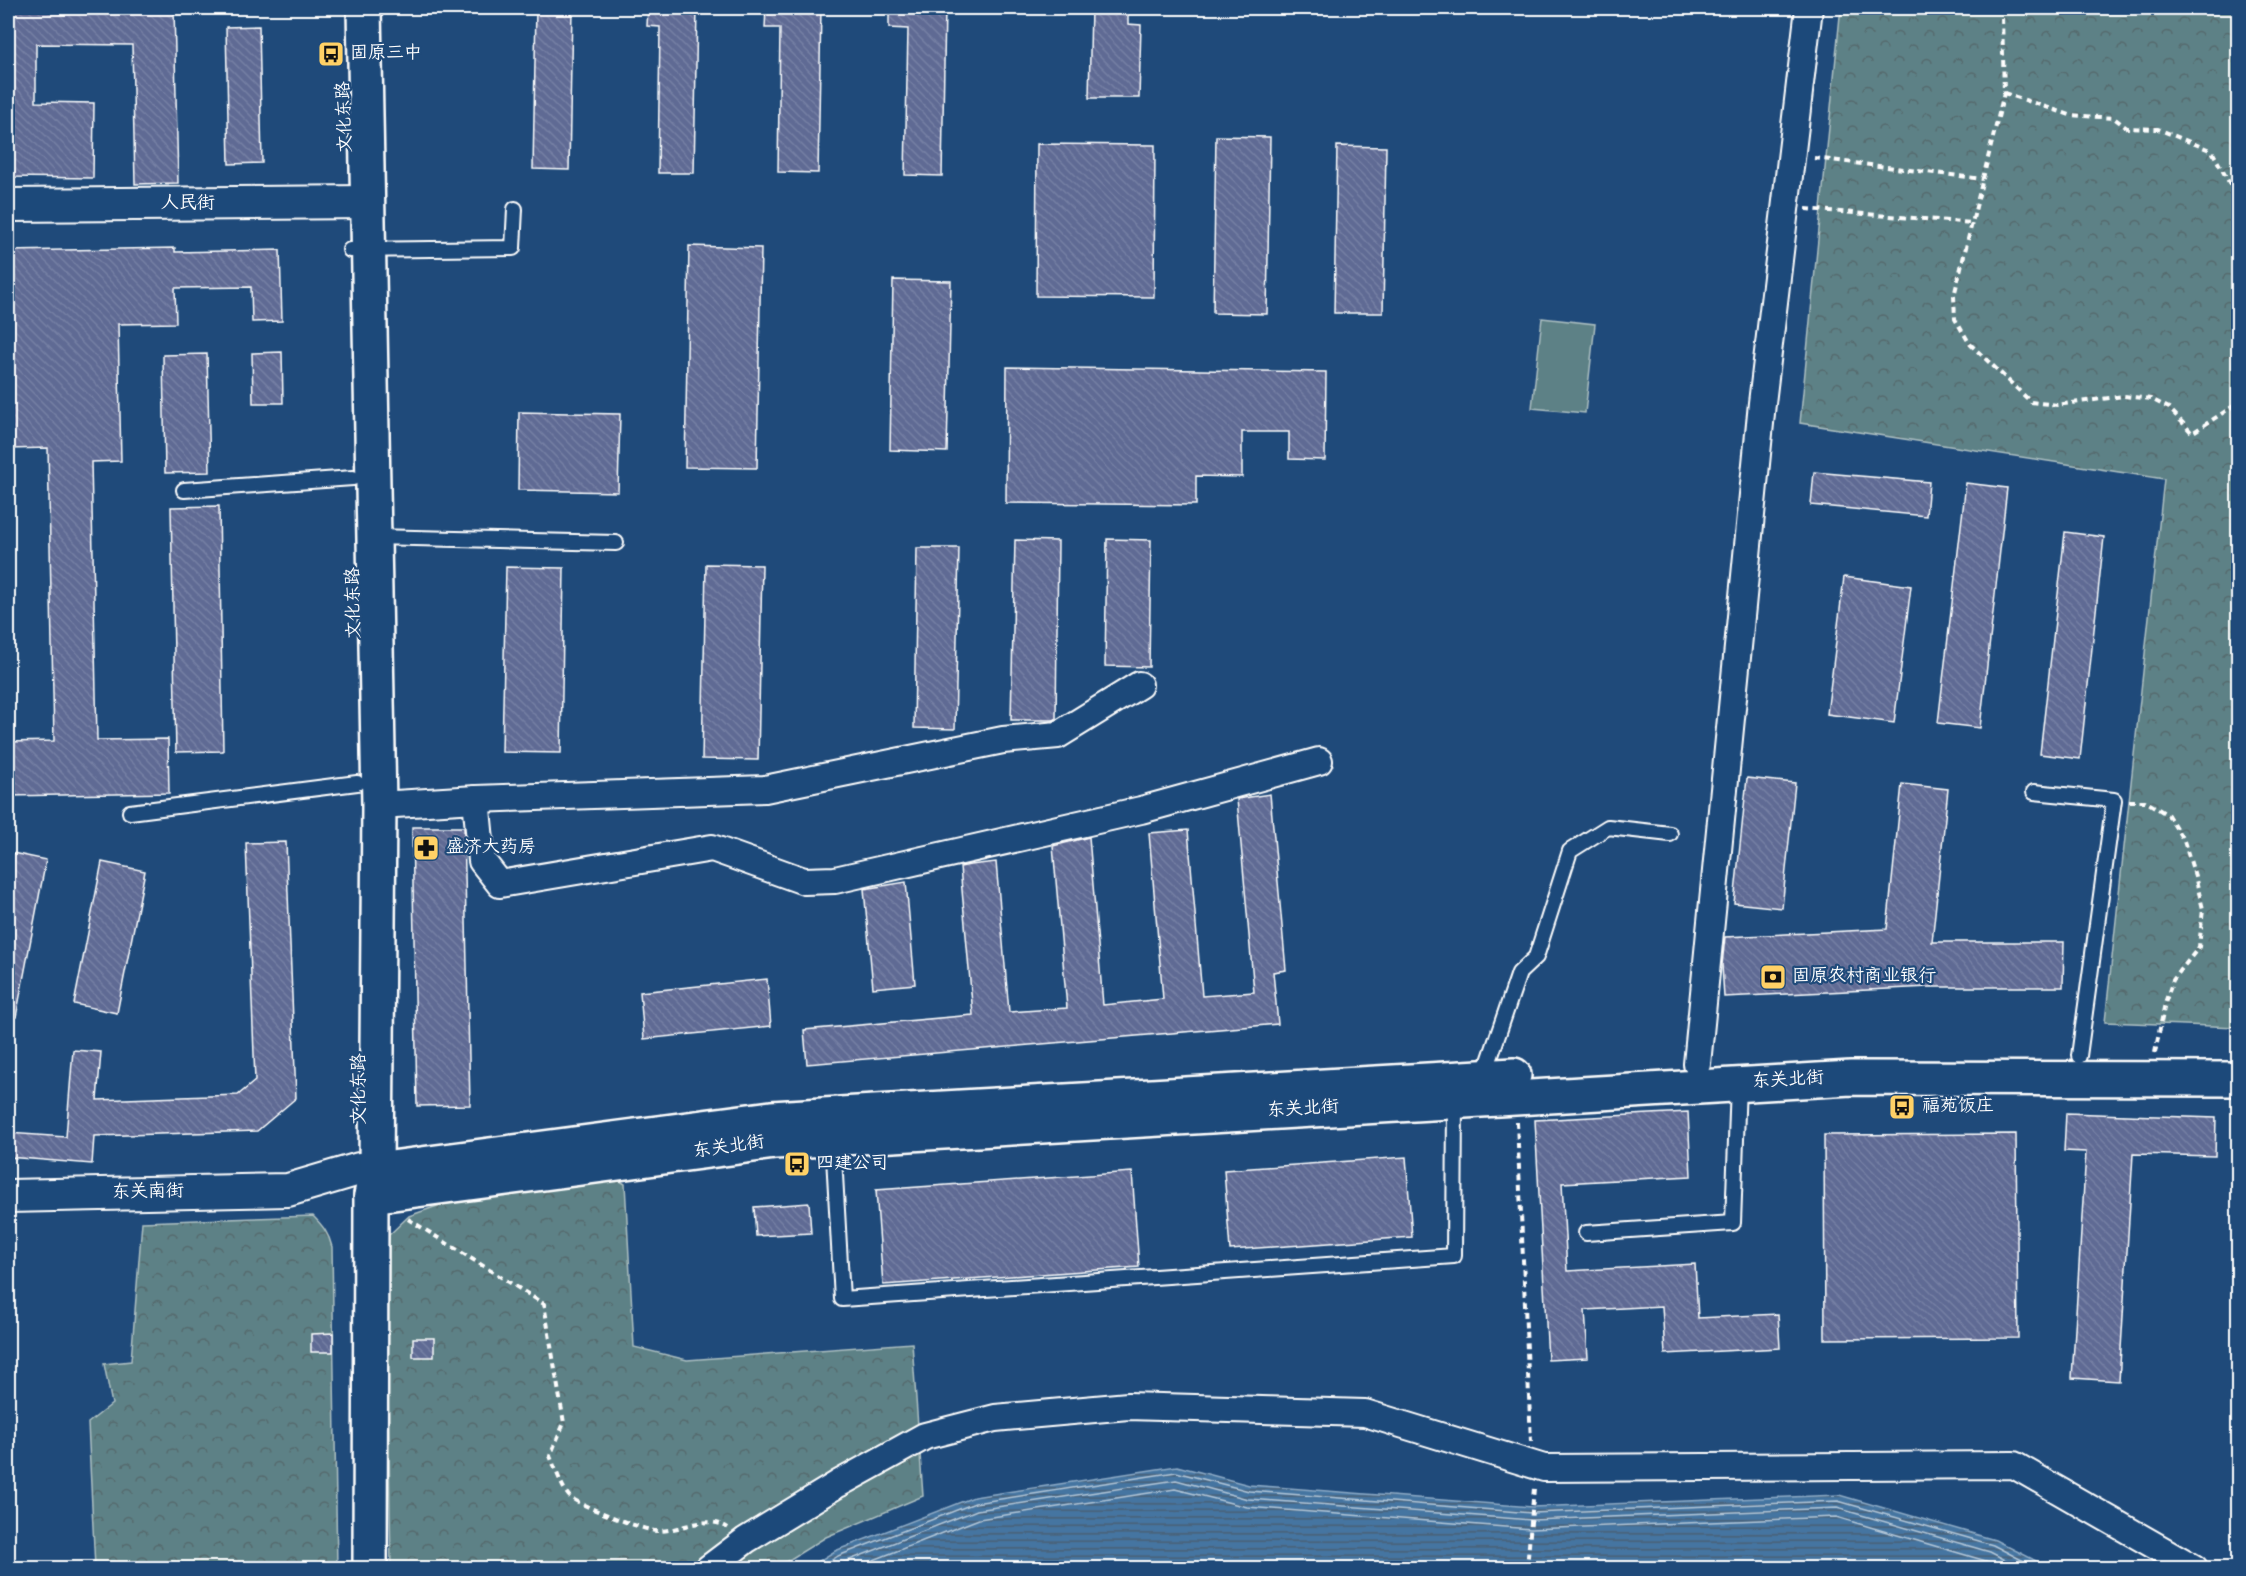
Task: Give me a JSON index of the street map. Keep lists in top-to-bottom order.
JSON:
{
  "streets": {
    "main road": ["文化东路", "东关北街"],
    "street": ["人民街", "东关南街"]
  },
  "crossings": [
    ["文化东路", "人民街"],
    ["文化东路", "东关北街"],
    ["文化东路", "东关南街"],
    ["东关北街", "东关南街"]
  ],
  "places": {
    "bus stop": ["固原三中", "福苑饭庄", "四建公司"],
    "pharmacy": ["盛济大药房"],
    "bank": ["固原农村商业银行"]
  }
}
